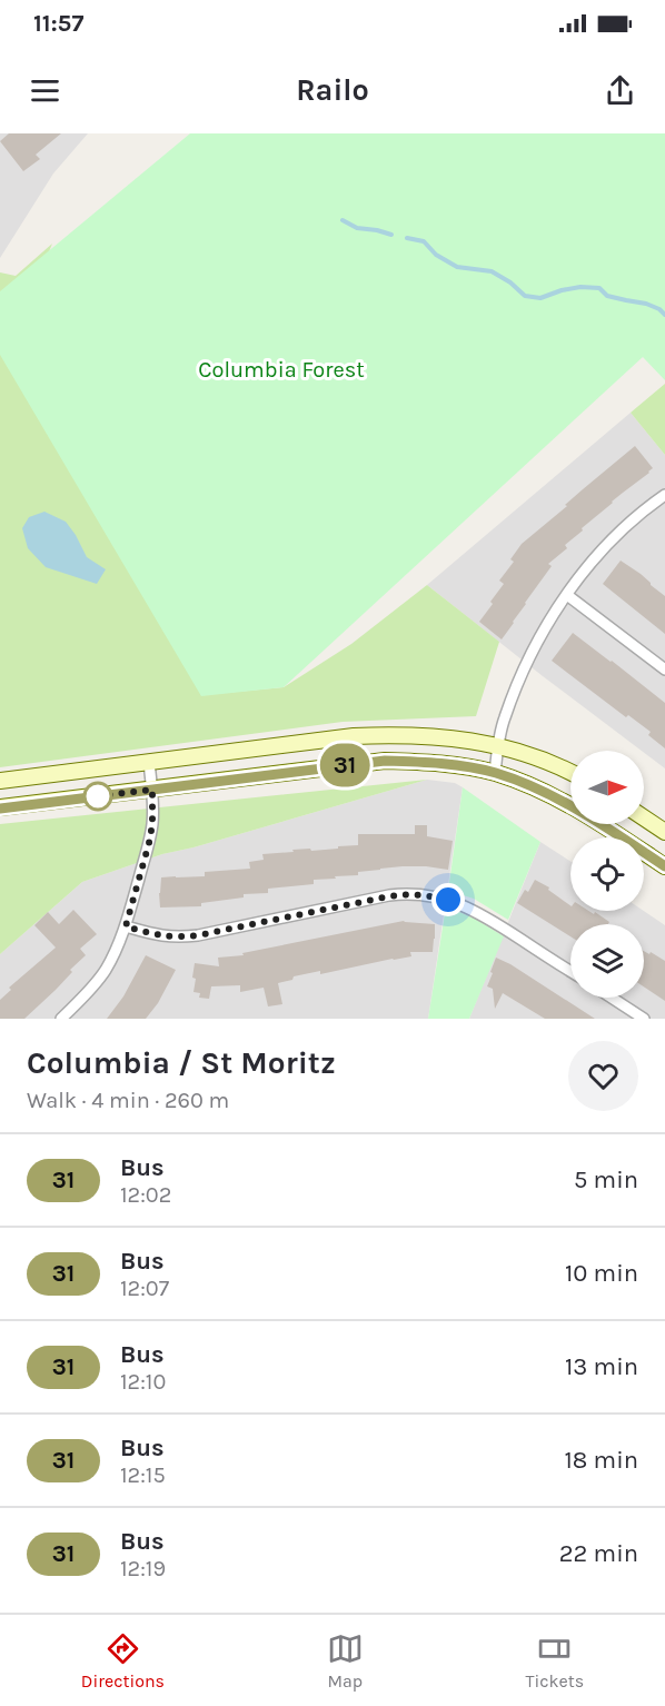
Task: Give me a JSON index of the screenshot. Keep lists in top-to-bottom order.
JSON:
{
  "parks": ["Columbia Forest"],
  "lines": ["bus line 31"],
  "north": "right",
  "page": {
    "status": "11:57",
    "header": "Railo",
    "on_map": "31",
    "heading": ["Columbia / St Moritz", "Walk · 4 min · 260 m"],
    "list": [
      {
        "mark": "31",
        "name": "Bus",
        "note": "12:02",
        "value": "5 min"
      },
      {
        "mark": "31",
        "name": "Bus",
        "note": "12:07",
        "value": "10 min"
      },
      {
        "mark": "31",
        "name": "Bus",
        "note": "12:10",
        "value": "13 min"
      },
      {
        "mark": "31",
        "name": "Bus",
        "note": "12:15",
        "value": "18 min"
      },
      {
        "mark": "31",
        "name": "Bus",
        "note": "12:19",
        "value": "22 min"
      }
    ],
    "tabs": ["Directions", "Map", "Tickets"]
  }
}
